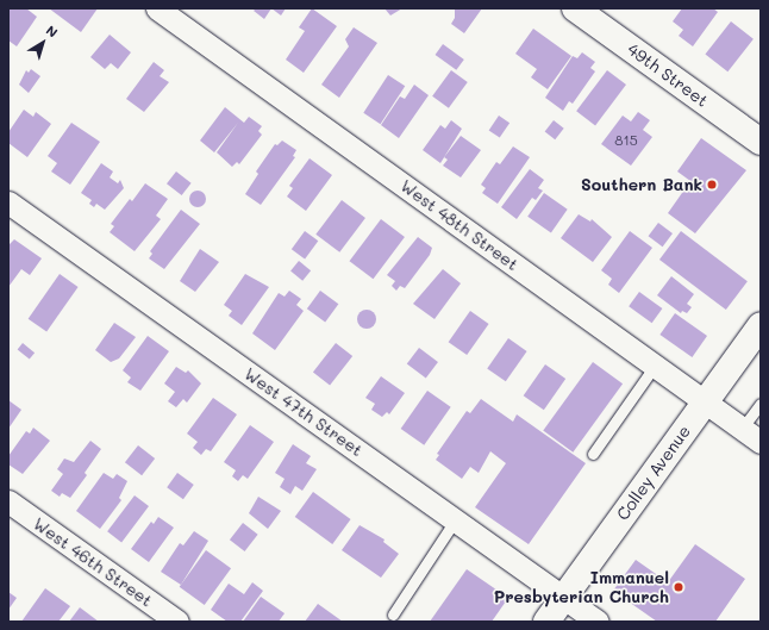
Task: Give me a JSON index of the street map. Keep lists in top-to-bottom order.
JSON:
{
  "streets": {
    "main road": ["49th Street", "Colley Avenue"],
    "street": ["West 48th Street", "West 47th Street", "West 46th Street"]
  },
  "crossings": [
    ["West 48th Street", "Colley Avenue"],
    ["West 47th Street", "Colley Avenue"]
  ],
  "places": ["Southern Bank", "Immanuel Presbyterian Church"],
  "house_numbers": ["815"],
  "north": "top right"
}
